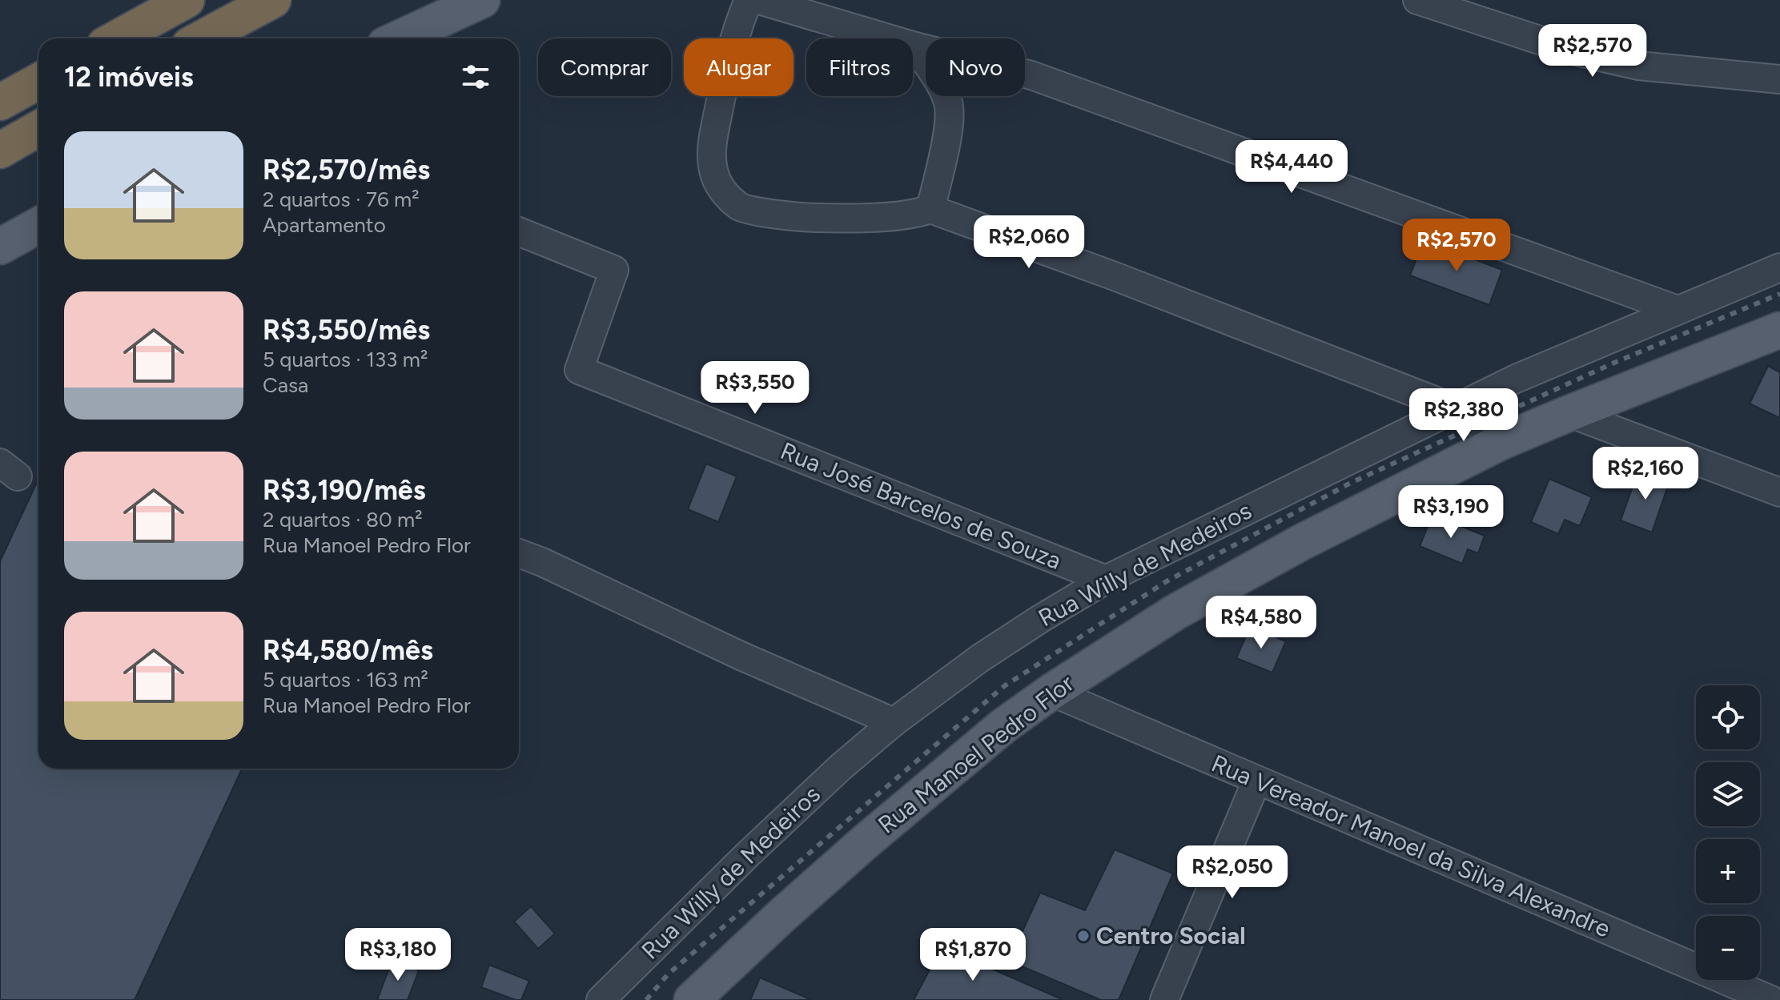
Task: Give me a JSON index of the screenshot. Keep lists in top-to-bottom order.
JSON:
{
  "streets": {
    "main road": ["Rua Manoel Pedro Flor"],
    "street": ["Rua José Barcelos de Souza", "Rua Willy de Medeiros", "Rua Vereador Manoel da Silva Alexandre"]
  },
  "crossings": [
    ["Rua José Barcelos de Souza", "Rua Willy de Medeiros"],
    ["Rua Manoel Pedro Flor", "Rua Vereador Manoel da Silva Alexandre"]
  ],
  "places": ["Centro Social"],
  "page": {
    "price": [
      "R$2,570",
      "R$4,440",
      "R$2,060",
      "R$2,570",
      "R$3,550",
      "R$2,380",
      "R$2,160",
      "R$3,190",
      "R$4,580",
      "R$2,050",
      "R$3,180",
      "R$1,870"
    ],
    "chip": [
      "Comprar",
      "Alugar",
      "Filtros",
      "Novo"
    ],
    "heading": "12 imóveis",
    "list": [
      {
        "name": "R$2,570/mês",
        "note": "2 quartos · 76 m² · Apartamento"
      },
      {
        "name": "R$3,550/mês",
        "note": "5 quartos · 133 m² · Casa"
      },
      {
        "name": "R$3,190/mês",
        "note": "2 quartos · 80 m² · Rua Manoel Pedro Flor"
      },
      {
        "name": "R$4,580/mês",
        "note": "5 quartos · 163 m² · Rua Manoel Pedro Flor"
      }
    ],
    "map_buttons": ["+", "−"]
  }
}
